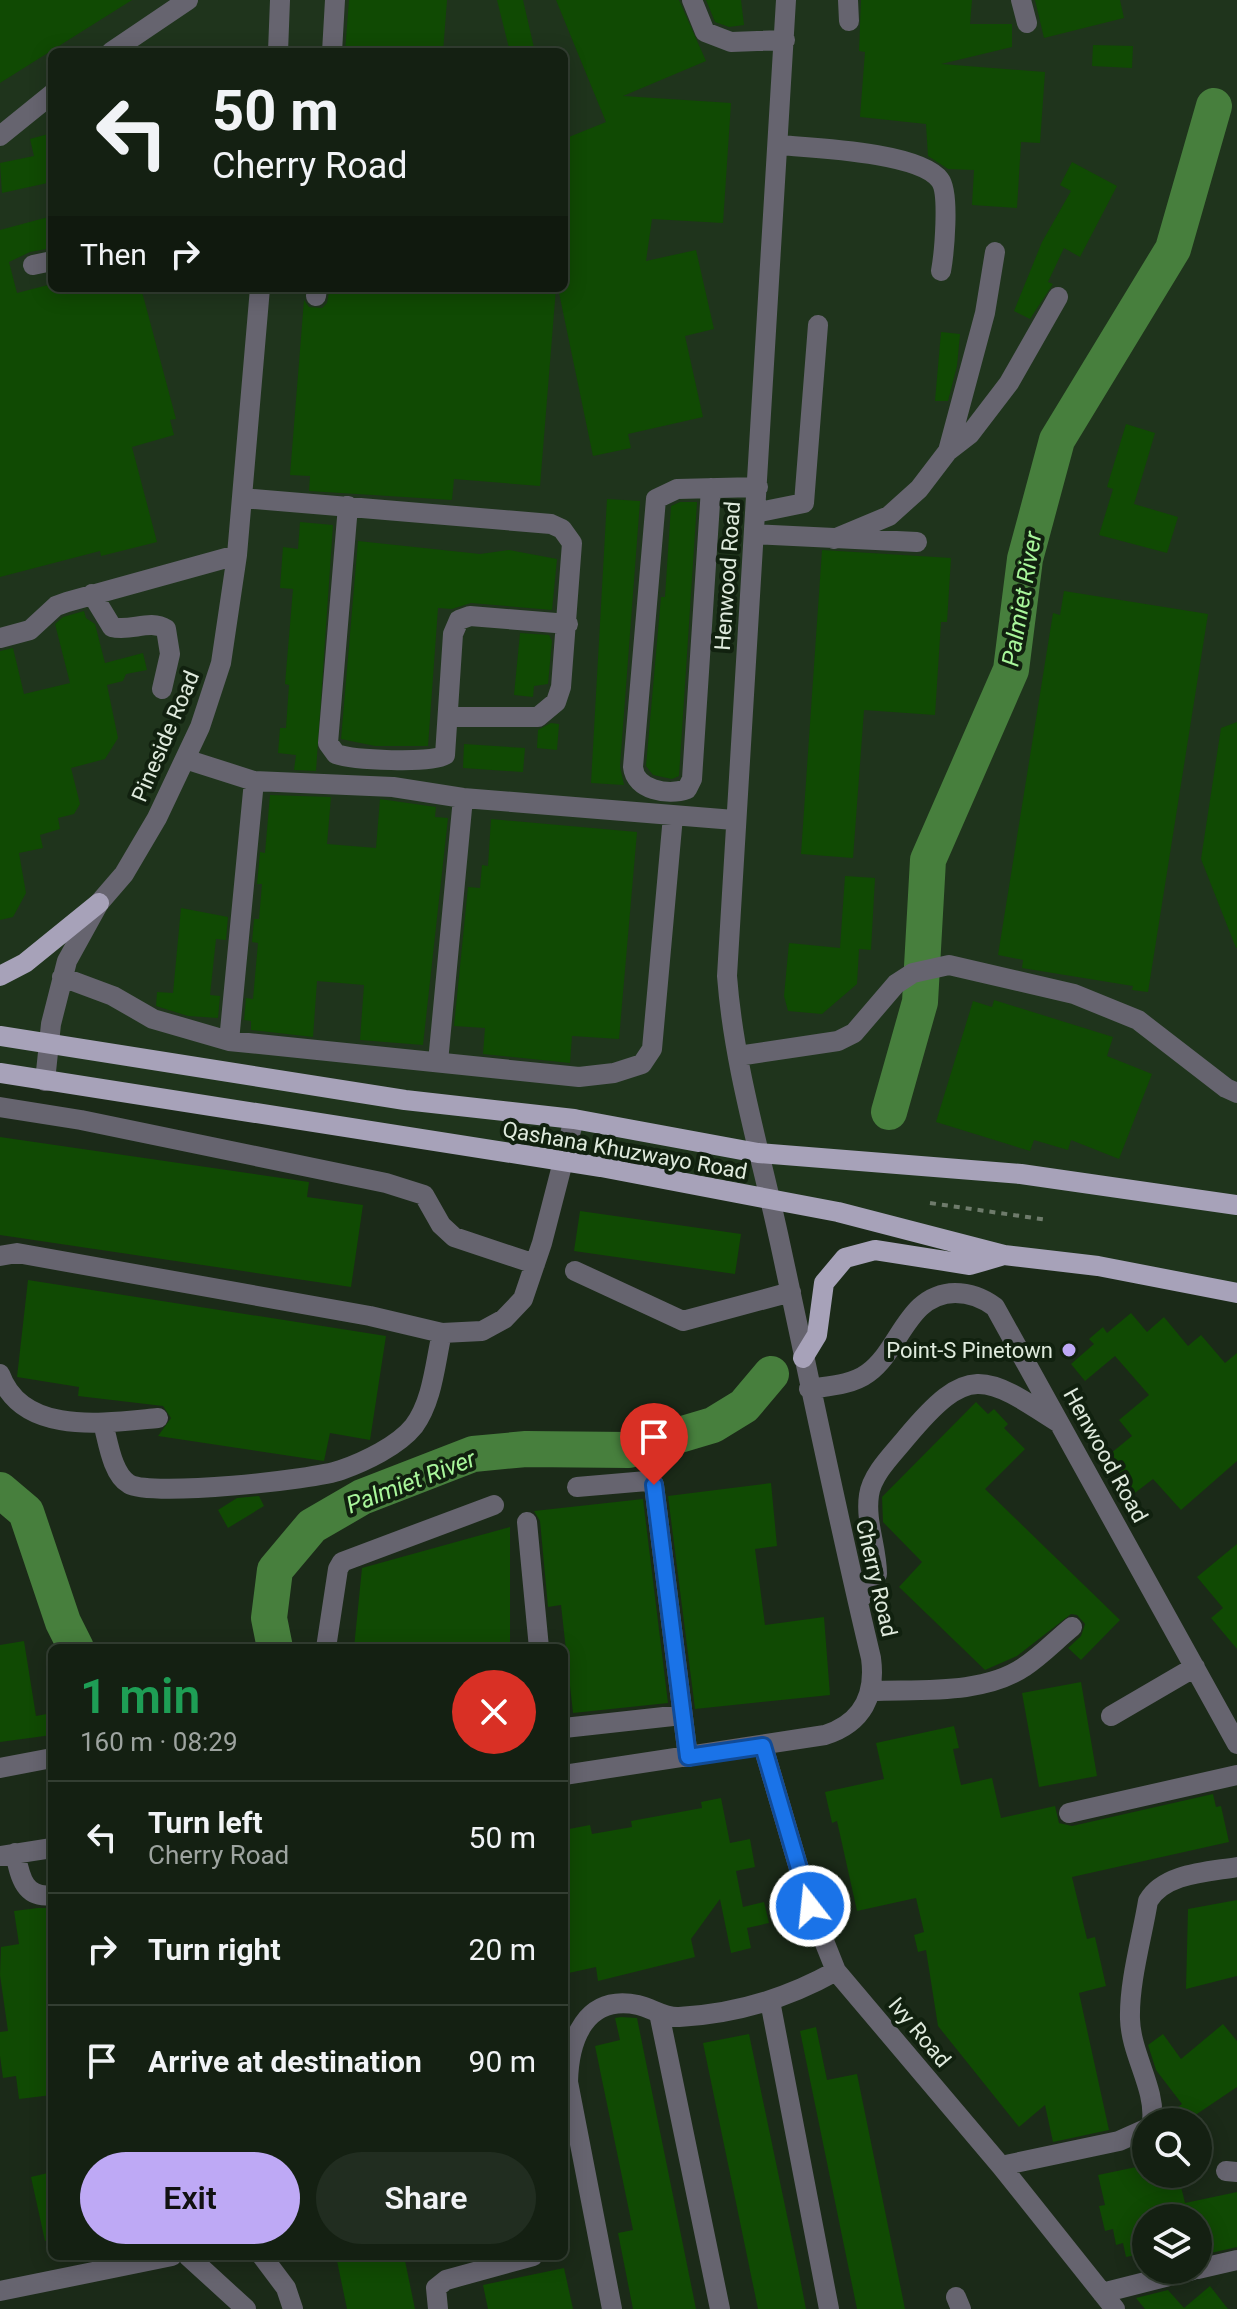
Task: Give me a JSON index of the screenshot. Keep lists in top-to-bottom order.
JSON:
{
  "streets": {
    "main road": ["Qashana Khuzwayo Road"],
    "street": [
      "Henwood Road",
      "Pineside Road",
      "Cherry Road",
      "Ivy Road"
    ]
  },
  "crossings": [
    ["Henwood Road", "Qashana Khuzwayo Road"],
    ["Henwood Road", "Cherry Road"],
    ["Pineside Road", "Qashana Khuzwayo Road"],
    ["Qashana Khuzwayo Road", "Cherry Road"]
  ],
  "water": ["Palmiet River"],
  "places": ["Point-S Pinetown"],
  "page": {
    "turn": ["50 m", "Cherry Road"],
    "then": "Then",
    "heading": ["1 min", "160 m · 08:29"],
    "list": [
      {
        "name": "Turn left",
        "note": "Cherry Road",
        "value": "50 m"
      },
      {
        "name": "Turn right",
        "value": "20 m"
      },
      {
        "name": "Arrive at destination",
        "value": "90 m"
      }
    ],
    "buttons": ["Exit", "Share"]
  }
}
